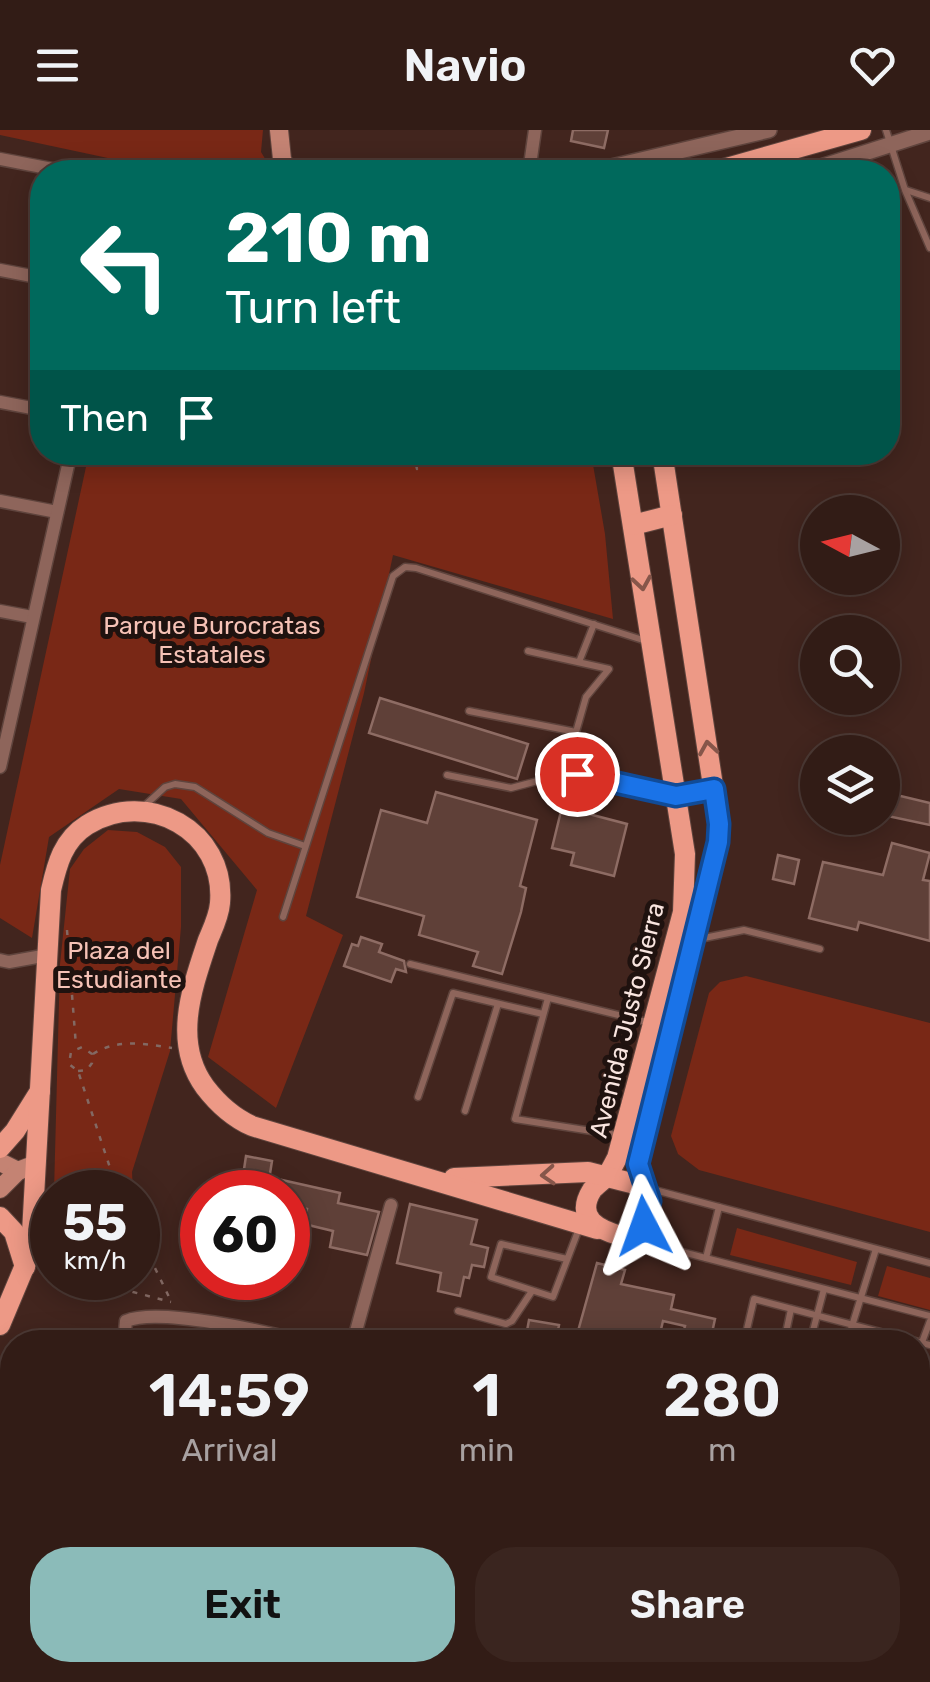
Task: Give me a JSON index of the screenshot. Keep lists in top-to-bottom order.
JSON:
{
  "streets": {
    "main road": ["Avenida Justo Sierra"]
  },
  "parks": ["Parque Burocratas Estatales", "Plaza del Estudiante"],
  "north": "left",
  "page": {
    "header": "Navio",
    "turn": ["210 m", "Turn left"],
    "then": "Then",
    "speed": "55 km/h",
    "limit": "60",
    "eta": [
      "14:59",
      "Arrival",
      "1",
      "min",
      "280",
      "m"
    ],
    "buttons": ["Exit", "Share"]
  }
}
